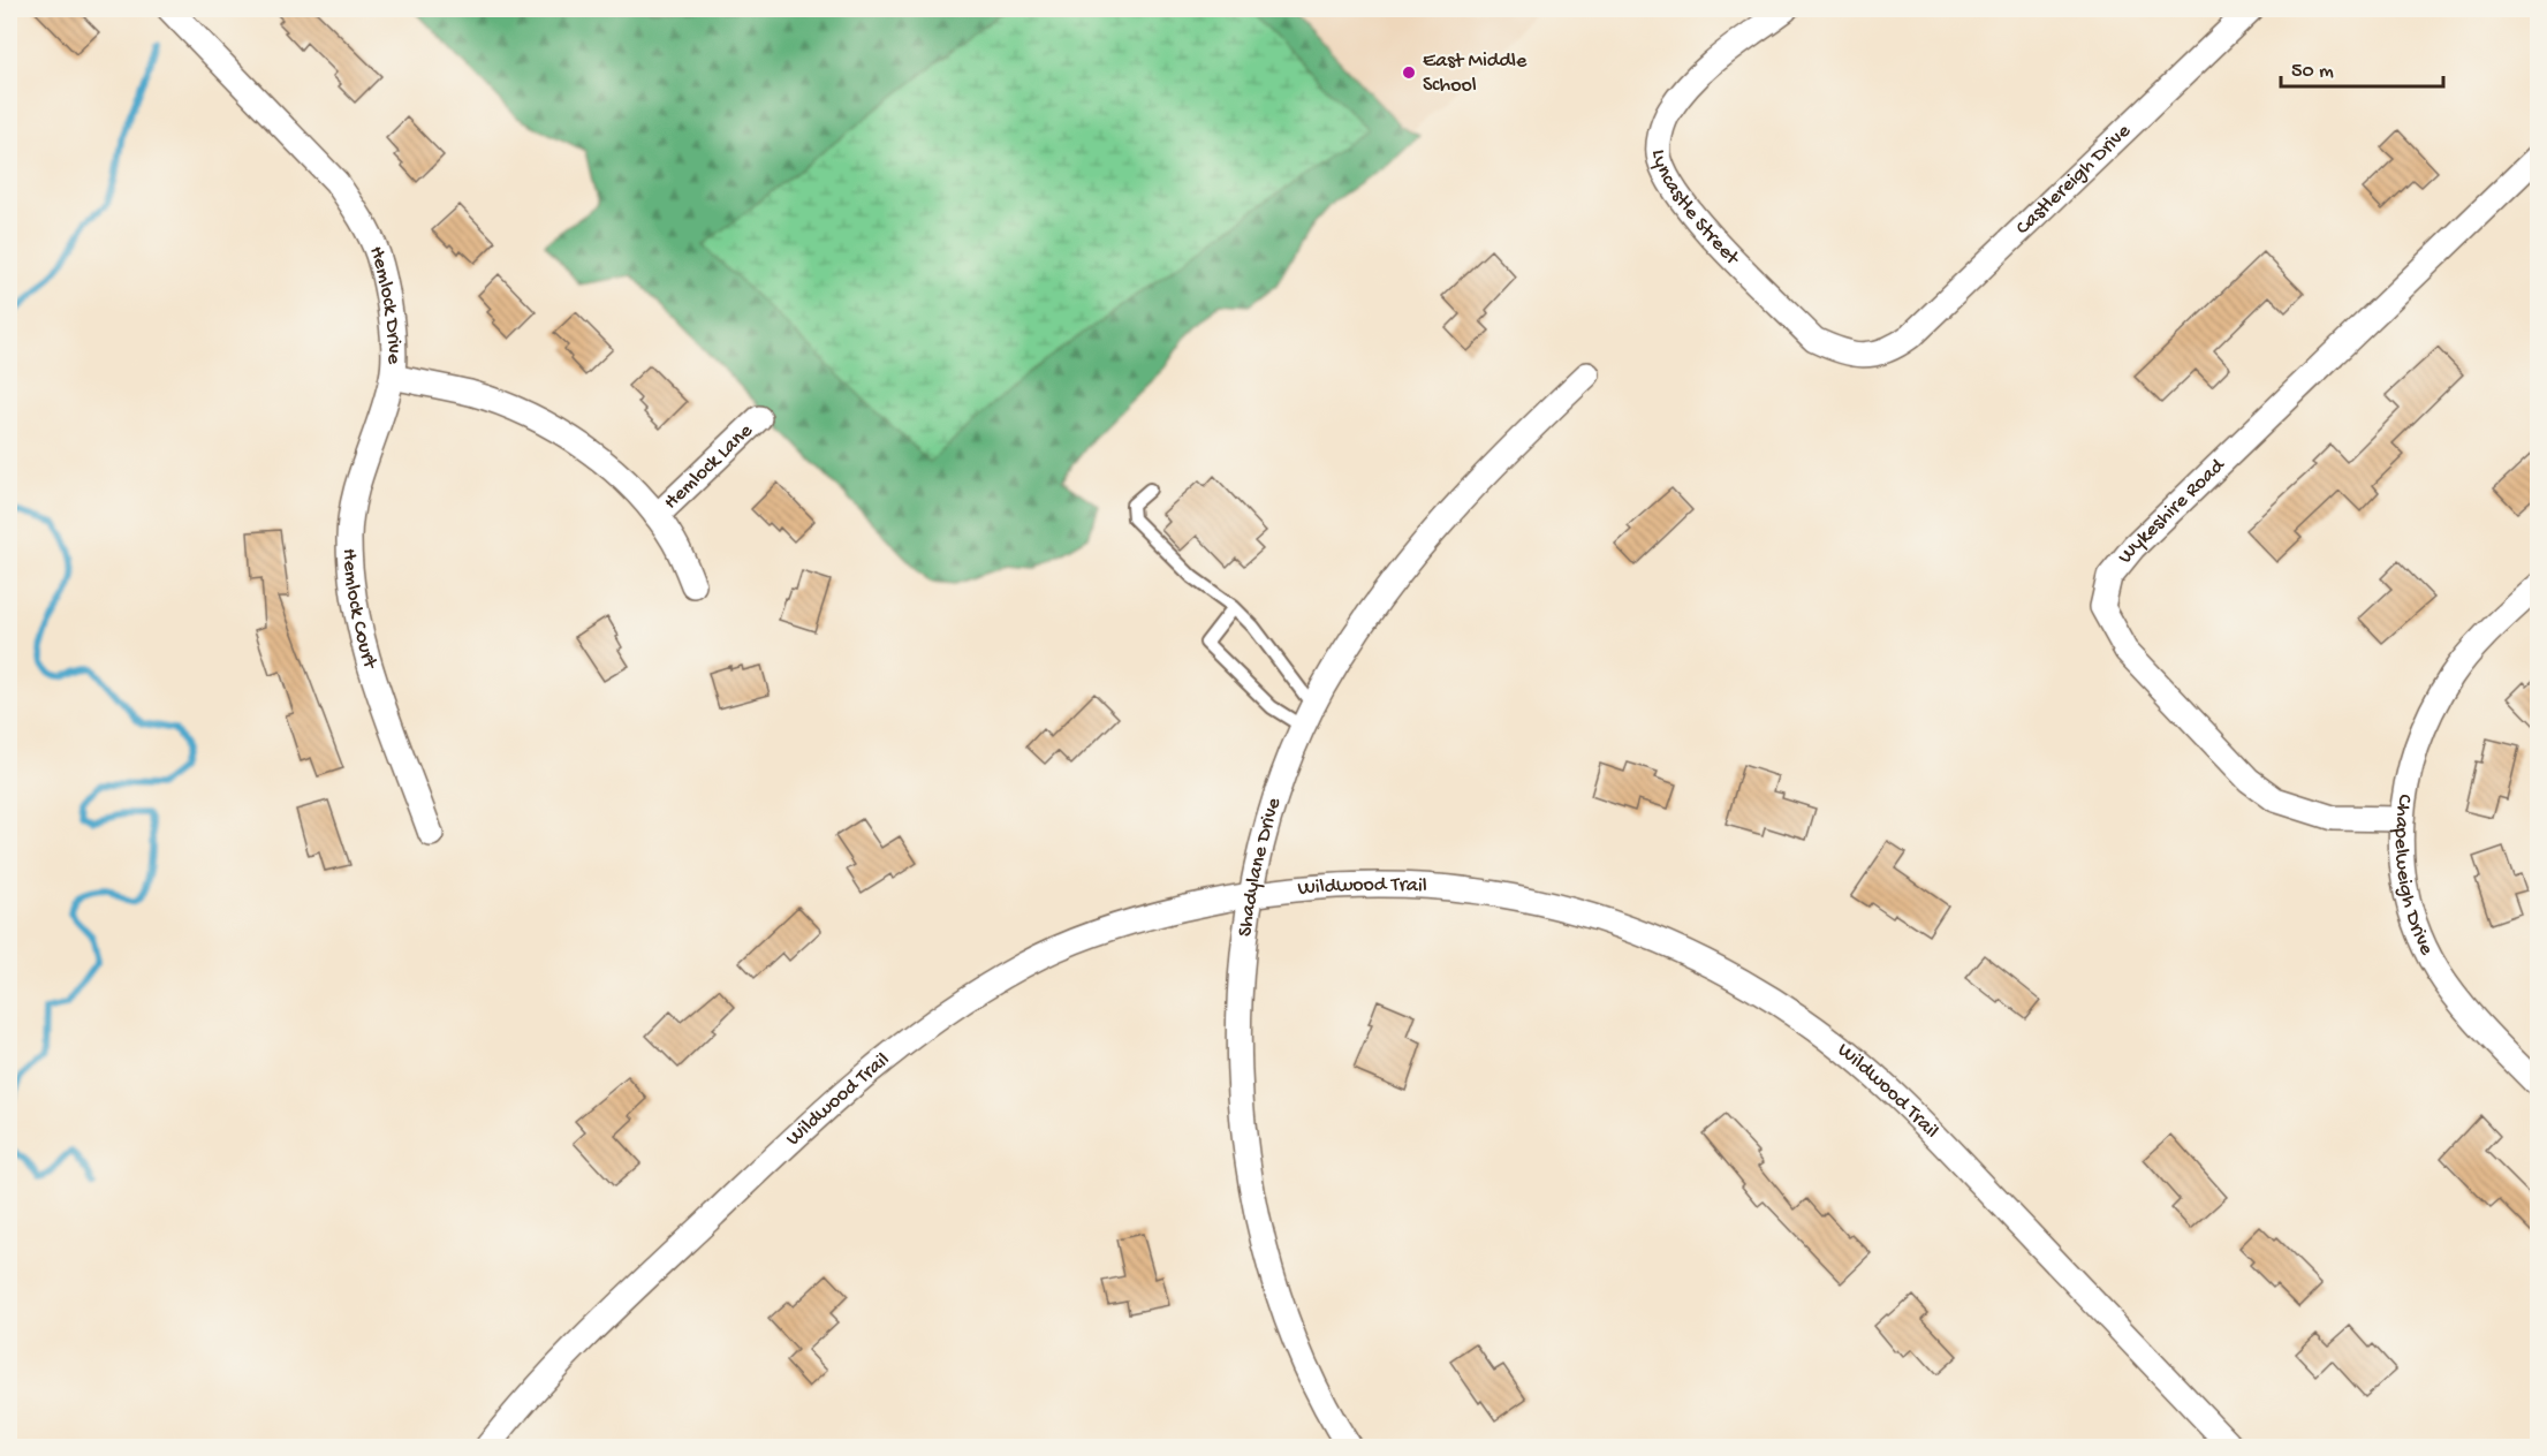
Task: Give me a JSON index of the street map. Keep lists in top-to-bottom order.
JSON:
{
  "streets": {
    "street": [
      "Castlereigh Drive",
      "Lyncastle Street",
      "Hemlock Drive",
      "Hemlock Lane",
      "Wykeshire Road",
      "Hemlock Court",
      "Shadylane Drive",
      "Chapelweigh Drive",
      "Wildwood Trail"
    ]
  },
  "crossings": [
    ["Castlereigh Drive", "Lyncastle Street"],
    ["Hemlock Drive", "Hemlock Lane"],
    ["Hemlock Drive", "Hemlock Court"],
    ["Wykeshire Road", "Chapelweigh Drive"],
    ["Shadylane Drive", "Wildwood Trail"]
  ],
  "places": ["East Middle School"],
  "scale_bar": "50 m"
}
